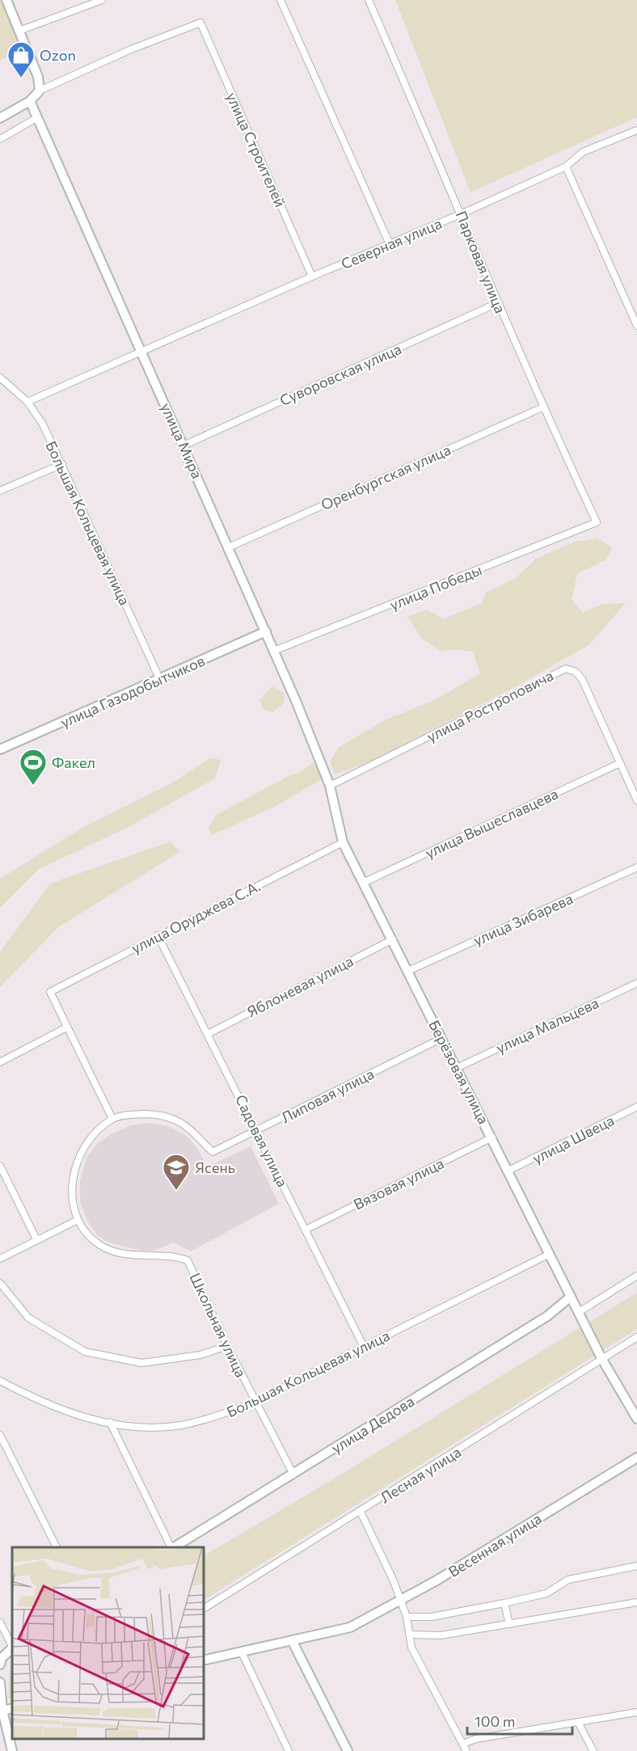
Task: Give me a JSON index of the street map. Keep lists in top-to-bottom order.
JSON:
{
  "streets": {
    "street": [
      "улица Строителей",
      "Северная улица",
      "Парковая улица",
      "Суворовская улица",
      "улица Мира",
      "Оренбургская улица",
      "Большая Кольцевая улица",
      "улица Победы",
      "улица Газодобытчиков",
      "улица Ростроповича",
      "улица Вышеславцева",
      "улица Оруджева С.А.",
      "улица Зибарева",
      "Яблоневая улица",
      "улица Мальцева",
      "Берёзовая улица",
      "Липовая улица",
      "улица Швеца",
      "Садовая улица",
      "Вязовая улица",
      "Школьная улица",
      "улица Дедова",
      "Лесная улица",
      "Весенная улица"
    ]
  },
  "crossings": [
    ["улица Строителей", "Северная улица"],
    ["Северная улица", "Парковая улица"],
    ["Северная улица", "улица Мира"],
    ["Северная улица", "Большая Кольцевая улица"],
    ["Парковая улица", "Суворовская улица"],
    ["Парковая улица", "Оренбургская улица"],
    ["Парковая улица", "улица Победы"],
    ["Суворовская улица", "улица Мира"],
    ["улица Мира", "Оренбургская улица"],
    ["улица Мира", "улица Победы"],
    ["улица Мира", "улица Газодобытчиков"],
    ["улица Мира", "улица Ростроповича"],
    ["улица Мира", "Берёзовая улица"],
    ["Большая Кольцевая улица", "улица Газодобытчиков"],
    ["Большая Кольцевая улица", "Берёзовая улица"],
    ["Большая Кольцевая улица", "Садовая улица"],
    ["Большая Кольцевая улица", "Школьная улица"],
    ["улица Ростроповича", "улица Вышеславцева"],
    ["улица Ростроповича", "Берёзовая улица"],
    ["улица Вышеславцева", "Берёзовая улица"],
    ["улица Оруджева С.А.", "Берёзовая улица"],
    ["улица Оруджева С.А.", "Садовая улица"],
    ["улица Зибарева", "Берёзовая улица"],
    ["Яблоневая улица", "Берёзовая улица"],
    ["Яблоневая улица", "Садовая улица"],
    ["улица Мальцева", "Берёзовая улица"],
    ["Берёзовая улица", "Липовая улица"],
    ["Берёзовая улица", "улица Швеца"],
    ["Берёзовая улица", "Вязовая улица"],
    ["Берёзовая улица", "улица Дедова"],
    ["Берёзовая улица", "Лесная улица"],
    ["Липовая улица", "Садовая улица"],
    ["Липовая улица", "Школьная улица"],
    ["Садовая улица", "Вязовая улица"],
    ["Школьная улица", "улица Дедова"]
  ],
  "places": {
    "shop": ["Ozon"],
    "sports": ["Факел"],
    "school or university": ["Ясень"]
  },
  "scale_bar": "100 m"
}
